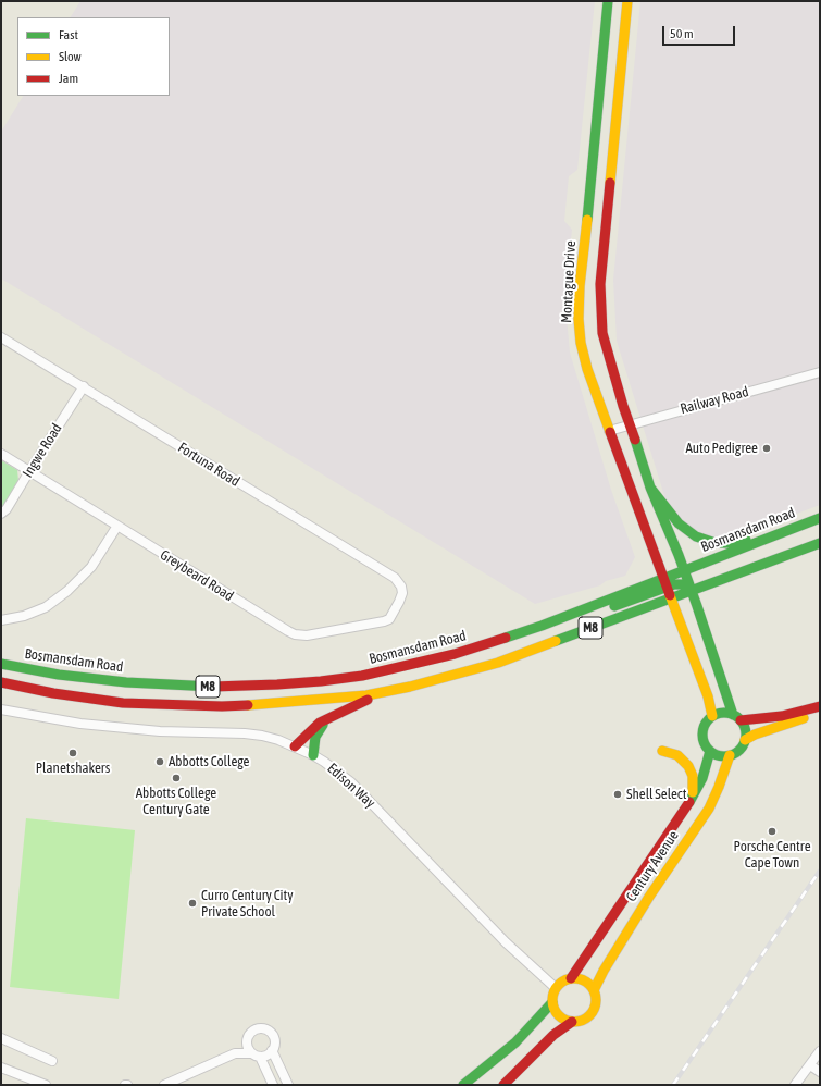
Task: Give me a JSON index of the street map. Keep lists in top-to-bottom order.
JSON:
{
  "streets": {
    "main road": [
      "Montague Drive",
      "Bosmansdam Road",
      "M8",
      "Century Avenue"
    ],
    "street": [
      "Railway Road",
      "Ingwe Road",
      "Fortuna Road",
      "Greybeard Road",
      "Edison Way"
    ]
  },
  "crossings": [
    ["Montague Drive", "Railway Road"],
    ["Montague Drive", "Bosmansdam Road"],
    ["Montague Drive", "M8"],
    ["Ingwe Road", "Fortuna Road"],
    ["Ingwe Road", "Greybeard Road"],
    ["Fortuna Road", "Greybeard Road"],
    ["Edison Way", "Century Avenue"]
  ],
  "places": [
    "Auto Pedigree",
    "Planetshakers",
    "Abbotts College",
    "Abbotts College Century Gate",
    "Shell Select",
    "Porsche Centre Cape Town",
    "Curro Century City Private School"
  ],
  "legend": ["Fast", "Slow", "Jam"],
  "scale_bar": "50 m"
}
